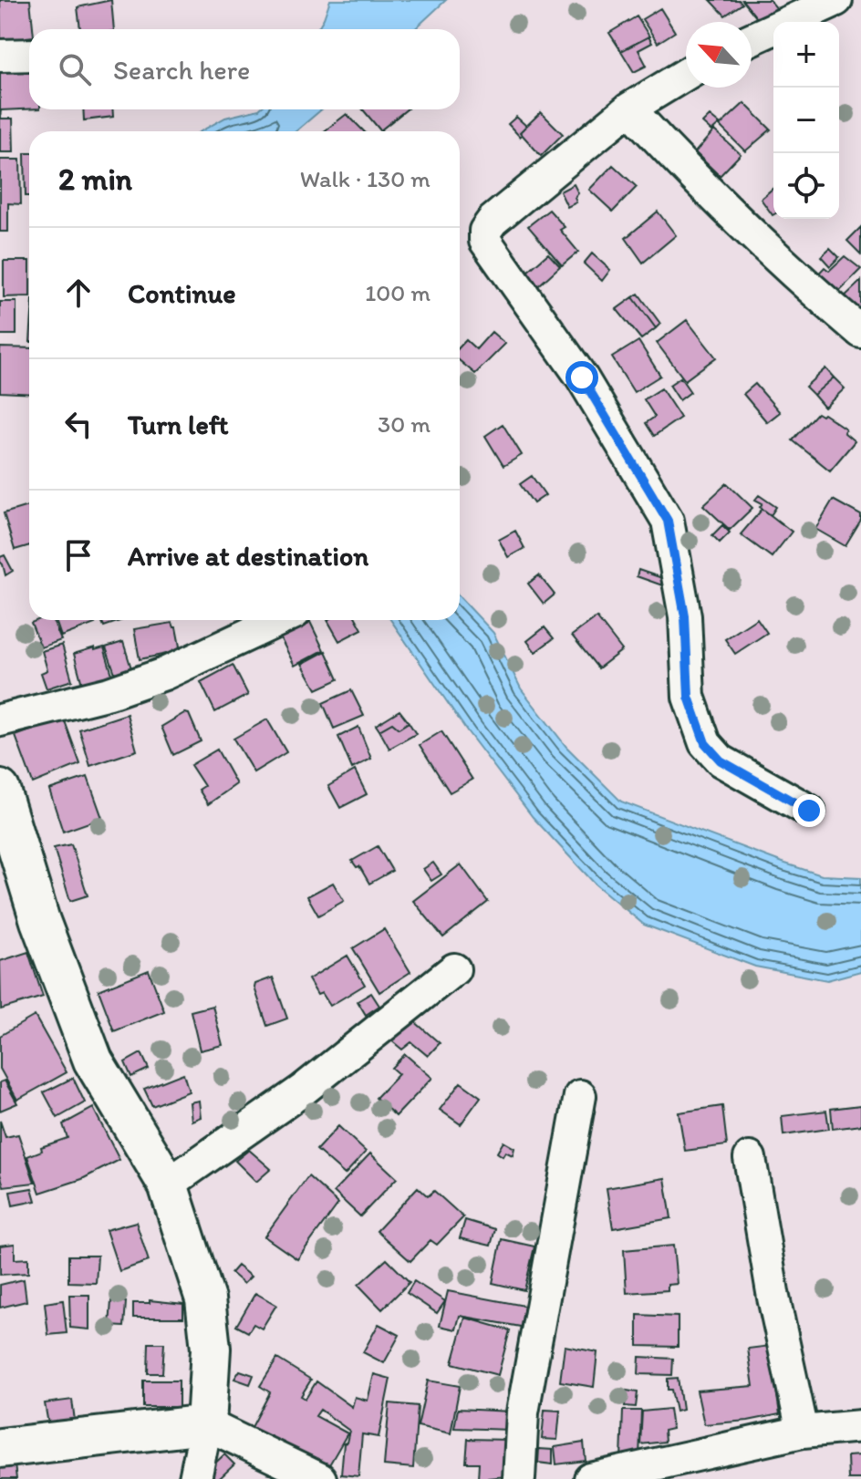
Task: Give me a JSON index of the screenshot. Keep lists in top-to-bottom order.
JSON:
{
  "north": "top left",
  "page": {
    "map_buttons": ["+", "−"],
    "search": "Search here",
    "heading": ["2 min", "Walk · 130 m"],
    "list": [
      ["Continue", "100 m"],
      ["Turn left", "30 m"],
      "Arrive at destination"
    ]
  }
}
